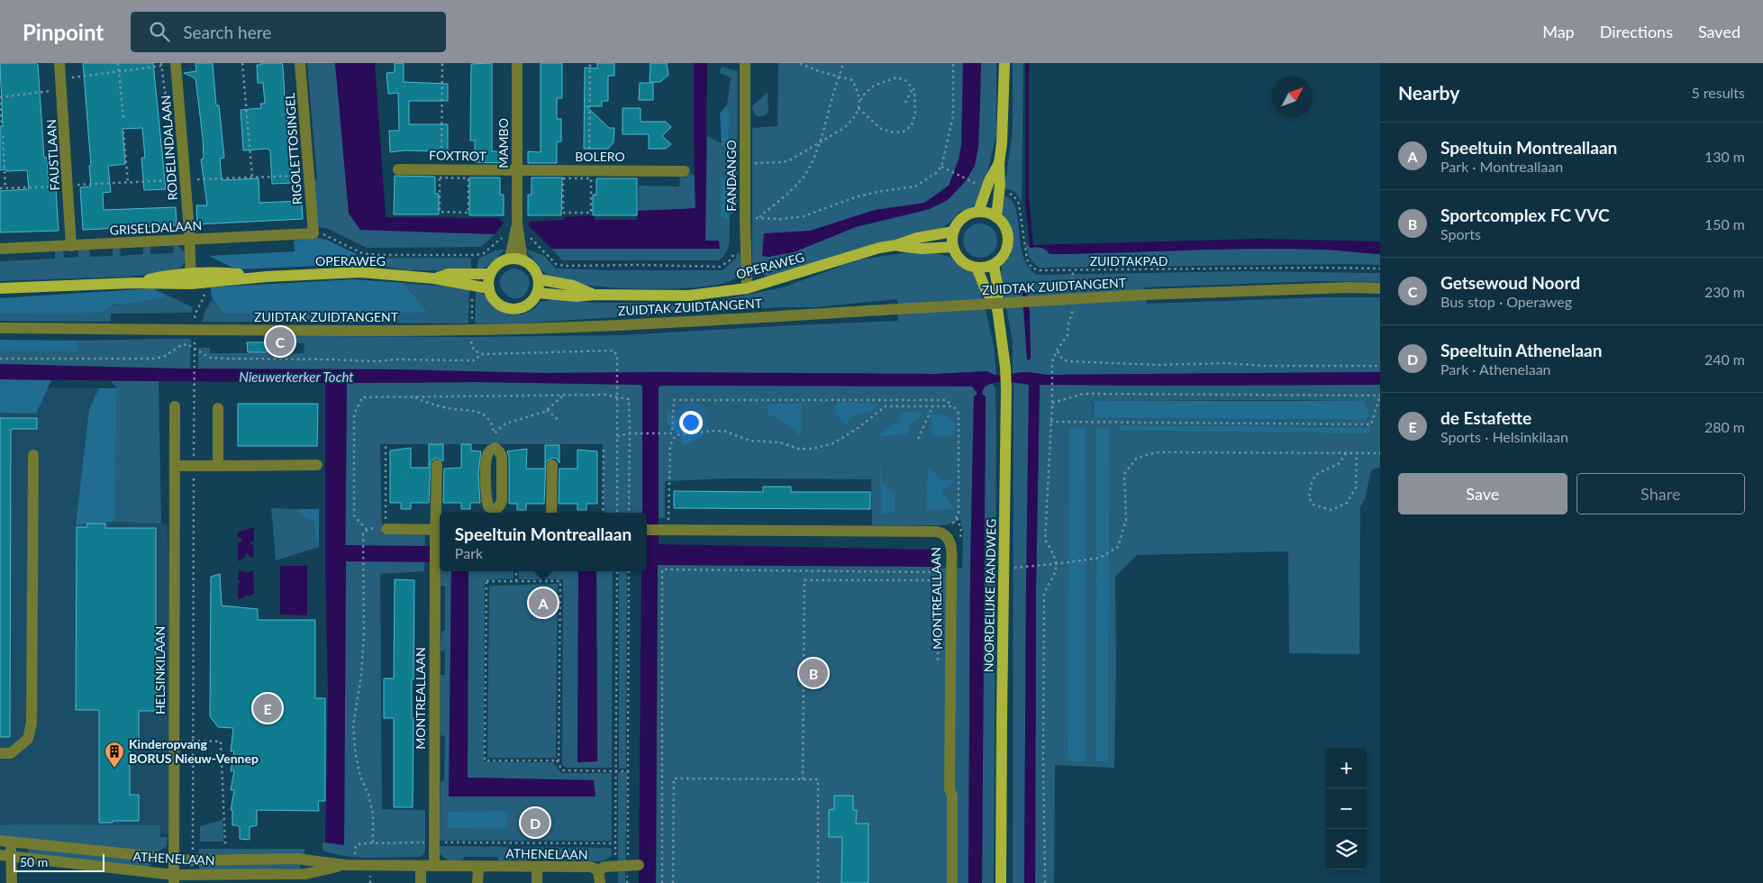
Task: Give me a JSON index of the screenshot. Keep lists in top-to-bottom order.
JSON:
{
  "streets": {
    "main road": ["OPERAWEG", "NOORDELIJKE RANDWEG"],
    "street": [
      "MAMBO",
      "RODELINDALAAN",
      "RIGOLETTOSINGEL",
      "FAUSTLAAN",
      "FOXTROT",
      "BOLERO",
      "FANDANGO",
      "GRISELDALAAN",
      "ZUIDTAK ZUIDTANGENT",
      "MONTREALLAAN",
      "HELSINKILAAN",
      "ATHENELAAN"
    ],
    "path": ["ZUIDTAKPAD"]
  },
  "crossings": [
    ["MAMBO", "FOXTROT"],
    ["MAMBO", "BOLERO"],
    ["MAMBO", "OPERAWEG"],
    ["RODELINDALAAN", "GRISELDALAAN"],
    ["RODELINDALAAN", "OPERAWEG"],
    ["RIGOLETTOSINGEL", "GRISELDALAAN"],
    ["FAUSTLAAN", "GRISELDALAAN"],
    ["FOXTROT", "BOLERO"],
    ["FANDANGO", "OPERAWEG"],
    ["OPERAWEG", "NOORDELIJKE RANDWEG"],
    ["MONTREALLAAN", "ATHENELAAN"],
    ["HELSINKILAAN", "ATHENELAAN"]
  ],
  "water": ["Nieuwerkerker Tocht"],
  "places": {
    "building": ["Kinderopvang BORUS Nieuw-Vennep"]
  },
  "scale_bar": "50 m",
  "north": "top right",
  "page": {
    "header": "Pinpoint",
    "search": "Search here",
    "nav": ["Map", "Directions", "Saved"],
    "heading": ["Nearby", "5 results"],
    "list": [
      {
        "mark": "A",
        "name": "Speeltuin Montreallaan",
        "note": "Park · Montreallaan",
        "value": "130 m"
      },
      {
        "mark": "B",
        "name": "Sportcomplex FC VVC",
        "note": "Sports",
        "value": "150 m"
      },
      {
        "mark": "C",
        "name": "Getsewoud Noord",
        "note": "Bus stop · Operaweg",
        "value": "230 m"
      },
      {
        "mark": "D",
        "name": "Speeltuin Athenelaan",
        "note": "Park · Athenelaan",
        "value": "240 m"
      },
      {
        "mark": "E",
        "name": "de Estafette",
        "note": "Sports · Helsinkilaan",
        "value": "280 m"
      }
    ],
    "pins": [
      "C",
      "A",
      "B",
      "E",
      "D"
    ],
    "buttons": ["Save", "Share"],
    "popup": ["Speeltuin Montreallaan", "Park"],
    "map_buttons": ["+", "−"],
    "scale": "50 m"
  }
}
